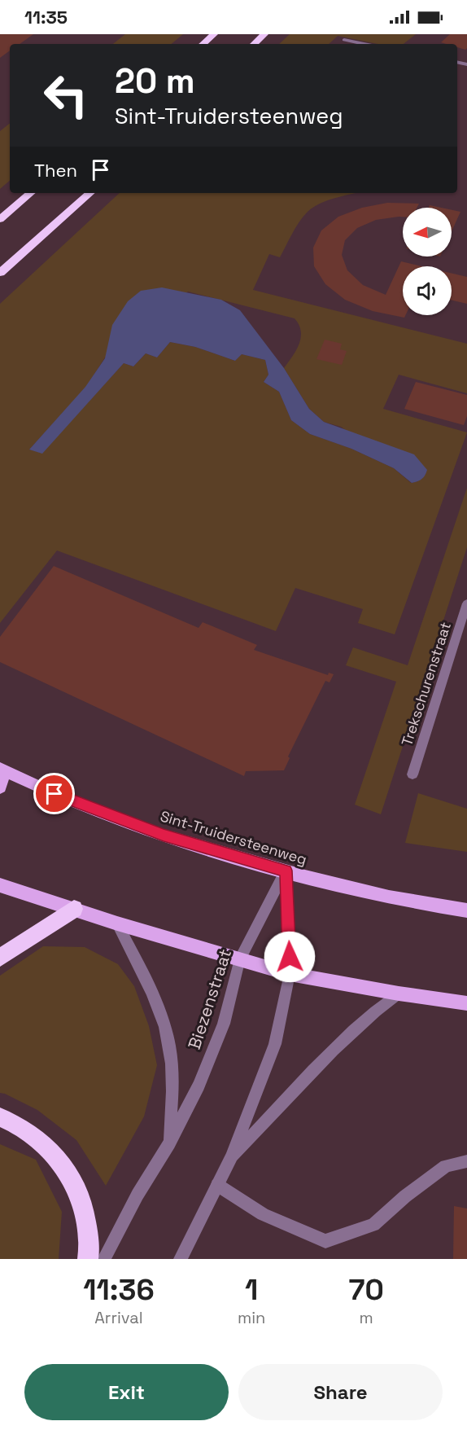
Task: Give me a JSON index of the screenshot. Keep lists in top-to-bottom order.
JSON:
{
  "streets": {
    "main road": ["Sint-Truidersteenweg"],
    "street": ["Trekschurenstraat", "Biezenstraat"]
  },
  "crossings": [
    ["Sint-Truidersteenweg", "Biezenstraat"]
  ],
  "north": "left",
  "page": {
    "status": "11:35",
    "turn": ["20 m", "Sint-Truidersteenweg"],
    "then": "Then",
    "eta": [
      "11:36",
      "Arrival",
      "1",
      "min",
      "70",
      "m"
    ],
    "buttons": ["Exit", "Share"]
  }
}
